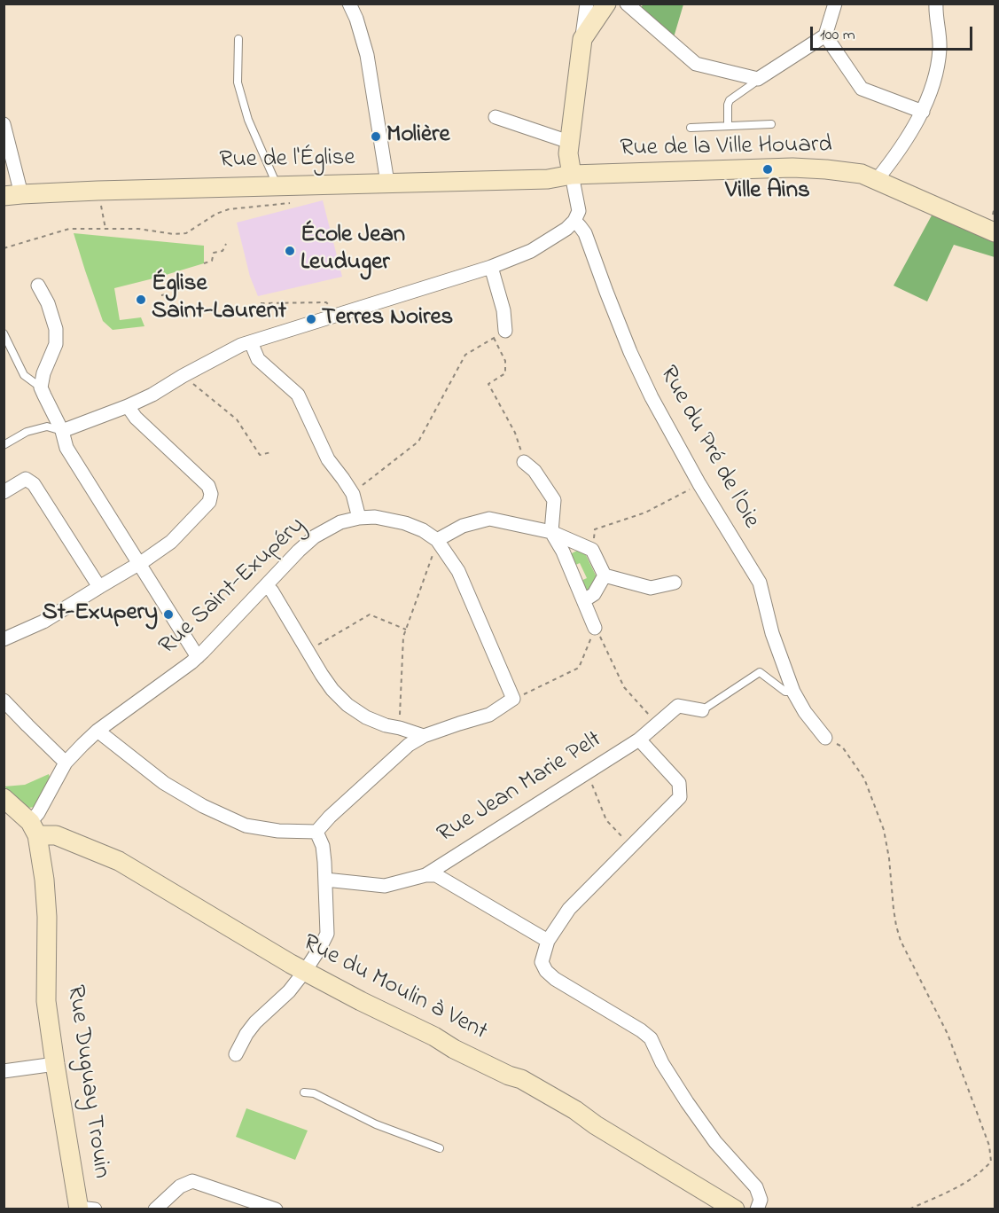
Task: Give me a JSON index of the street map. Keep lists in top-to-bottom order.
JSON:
{
  "streets": {
    "street": [
      "Rue de la Ville Houard",
      "Rue de l'Église",
      "Rue du Pré de l'Oie",
      "Rue Saint-Exupéry",
      "Rue Jean Marie Pelt",
      "Rue du Moulin à Vent",
      "Rue Duguay Trouin"
    ]
  },
  "crossings": [
    ["Rue de la Ville Houard", "Rue de l'Église"],
    ["Rue du Pré de l'Oie", "Rue Jean Marie Pelt"],
    ["Rue Saint-Exupéry", "Rue du Moulin à Vent"],
    ["Rue Saint-Exupéry", "Rue Duguay Trouin"],
    ["Rue du Moulin à Vent", "Rue Duguay Trouin"]
  ],
  "places": [
    "Molière",
    "Ville Ains",
    "École Jean Leuduger",
    "Église Saint-Laurent",
    "Terres Noires",
    "St-Exupery"
  ],
  "scale_bar": "100 m"
}
